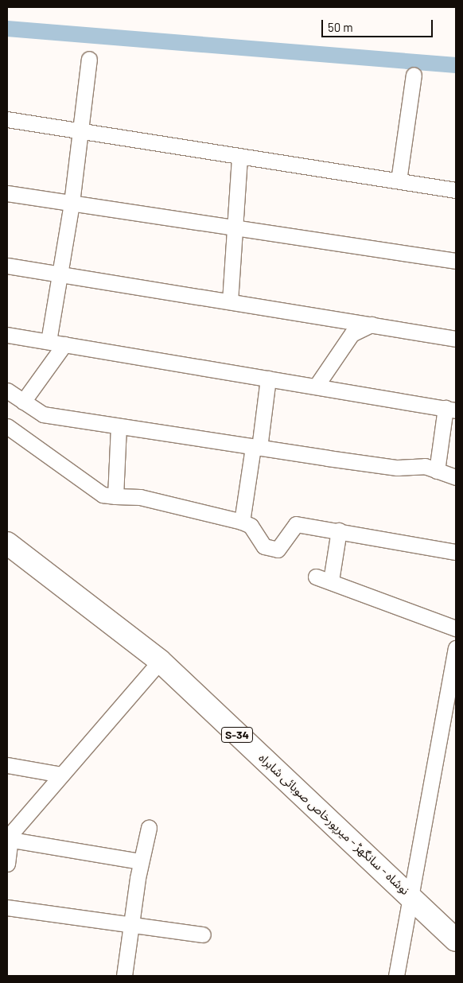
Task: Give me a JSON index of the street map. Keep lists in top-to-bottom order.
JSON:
{
  "streets": {
    "main road": ["S-34", "نوشاہ - سانگھڑ - میرپورخاص صوبائی شاہراہ"]
  },
  "scale_bar": "50 m"
}
